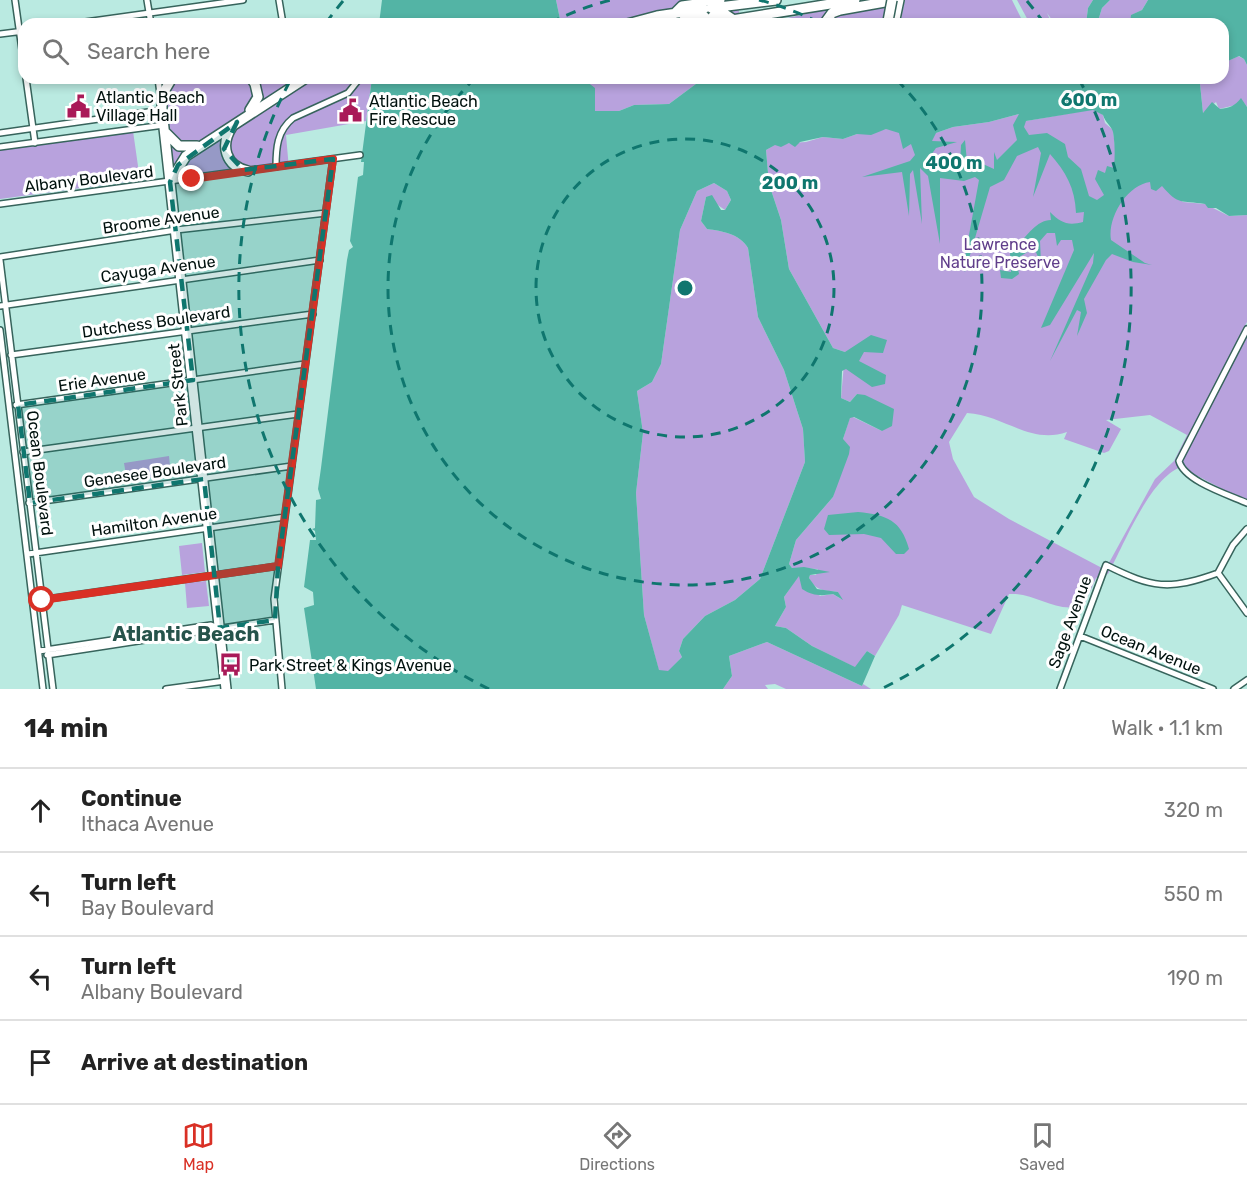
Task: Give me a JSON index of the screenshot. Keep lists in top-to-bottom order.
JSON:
{
  "streets": {
    "highway": ["Park Street"],
    "street": [
      "Albany Boulevard",
      "Broome Avenue",
      "Cayuga Avenue",
      "Dutchess Boulevard",
      "Erie Avenue",
      "Genesee Boulevard",
      "Ocean Boulevard",
      "Hamilton Avenue",
      "Sage Avenue",
      "Ocean Avenue"
    ]
  },
  "crossings": [
    ["Albany Boulevard", "Park Street"],
    ["Broome Avenue", "Park Street"],
    ["Broome Avenue", "Ocean Boulevard"],
    ["Cayuga Avenue", "Park Street"],
    ["Cayuga Avenue", "Ocean Boulevard"],
    ["Dutchess Boulevard", "Park Street"],
    ["Dutchess Boulevard", "Ocean Boulevard"],
    ["Erie Avenue", "Park Street"],
    ["Erie Avenue", "Ocean Boulevard"],
    ["Park Street", "Genesee Boulevard"],
    ["Park Street", "Hamilton Avenue"],
    ["Genesee Boulevard", "Ocean Boulevard"],
    ["Ocean Boulevard", "Hamilton Avenue"],
    ["Sage Avenue", "Ocean Avenue"]
  ],
  "districts": ["Atlantic Beach"],
  "parks": ["Lawrence Nature Preserve"],
  "places": {
    "public building": ["Atlantic Beach Village Hall", "Atlantic Beach Fire Rescue"],
    "bus stop": ["Park Street & Kings Avenue"]
  },
  "page": {
    "search": "Search here",
    "heading": ["14 min", "Walk · 1.1 km"],
    "list": [
      ["Continue", "Ithaca Avenue", "320 m"],
      ["Turn left", "Bay Boulevard", "550 m"],
      ["Turn left", "Albany Boulevard", "190 m"],
      "Arrive at destination"
    ],
    "nav": ["Map", "Directions", "Saved"]
  },
  "rings": ["600 m", "400 m", "200 m"]
}
